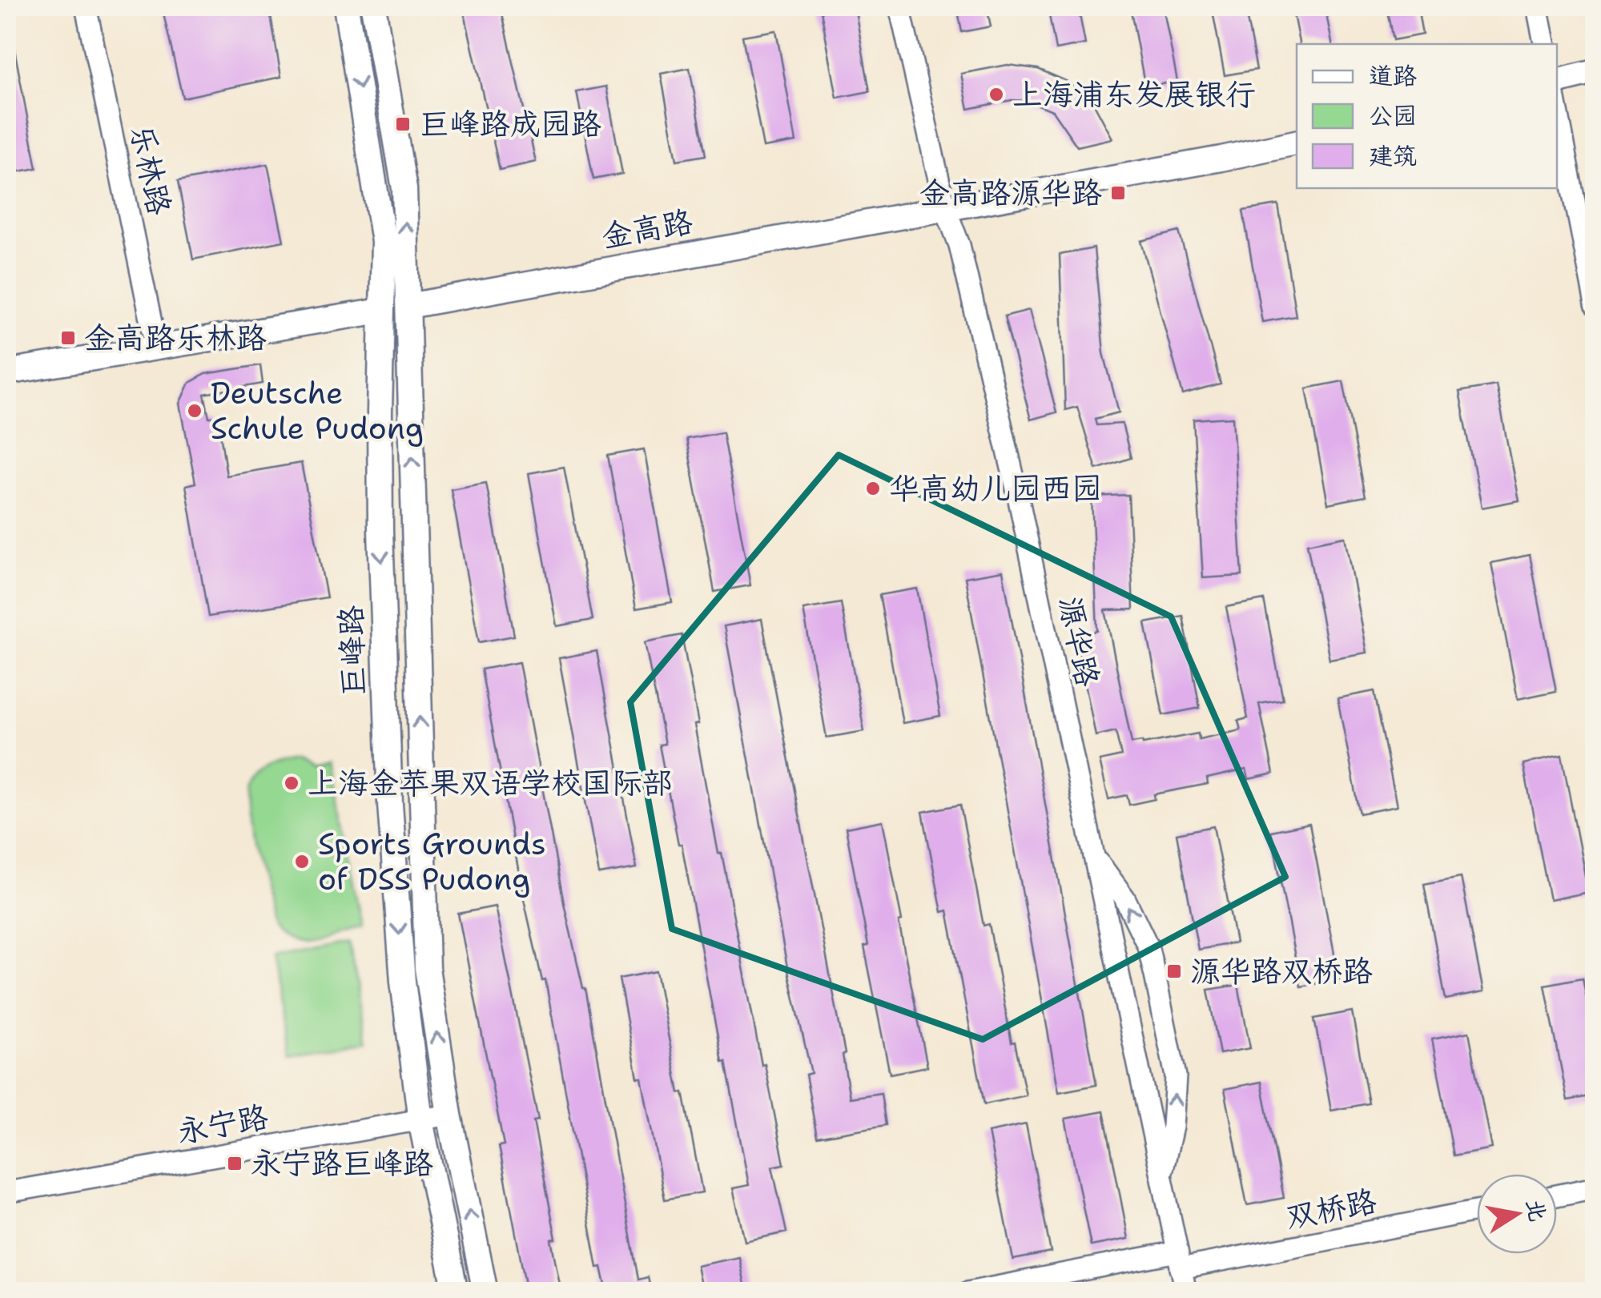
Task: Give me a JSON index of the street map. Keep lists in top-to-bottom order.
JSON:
{
  "streets": {
    "main road": ["金高路", "巨峰路"],
    "street": [
      "乐林路",
      "源华路",
      "永宁路",
      "双桥路"
    ]
  },
  "crossings": [
    ["乐林路", "金高路"],
    ["金高路", "源华路"],
    ["金高路", "巨峰路"],
    ["源华路", "双桥路"],
    ["巨峰路", "永宁路"]
  ],
  "places": {
    "other": [
      "上海浦东发展银行",
      "Deutsche Schule Pudong",
      "华高幼儿园西园",
      "上海金苹果双语学校国际部",
      "Sports Grounds of DSS Pudong"
    ],
    "transit": [
      "巨峰路成园路",
      "金高路源华路",
      "金高路乐林路",
      "源华路双桥路",
      "永宁路巨峰路"
    ]
  },
  "legend": ["道路", "公园", "建筑"],
  "north": "right"
}
